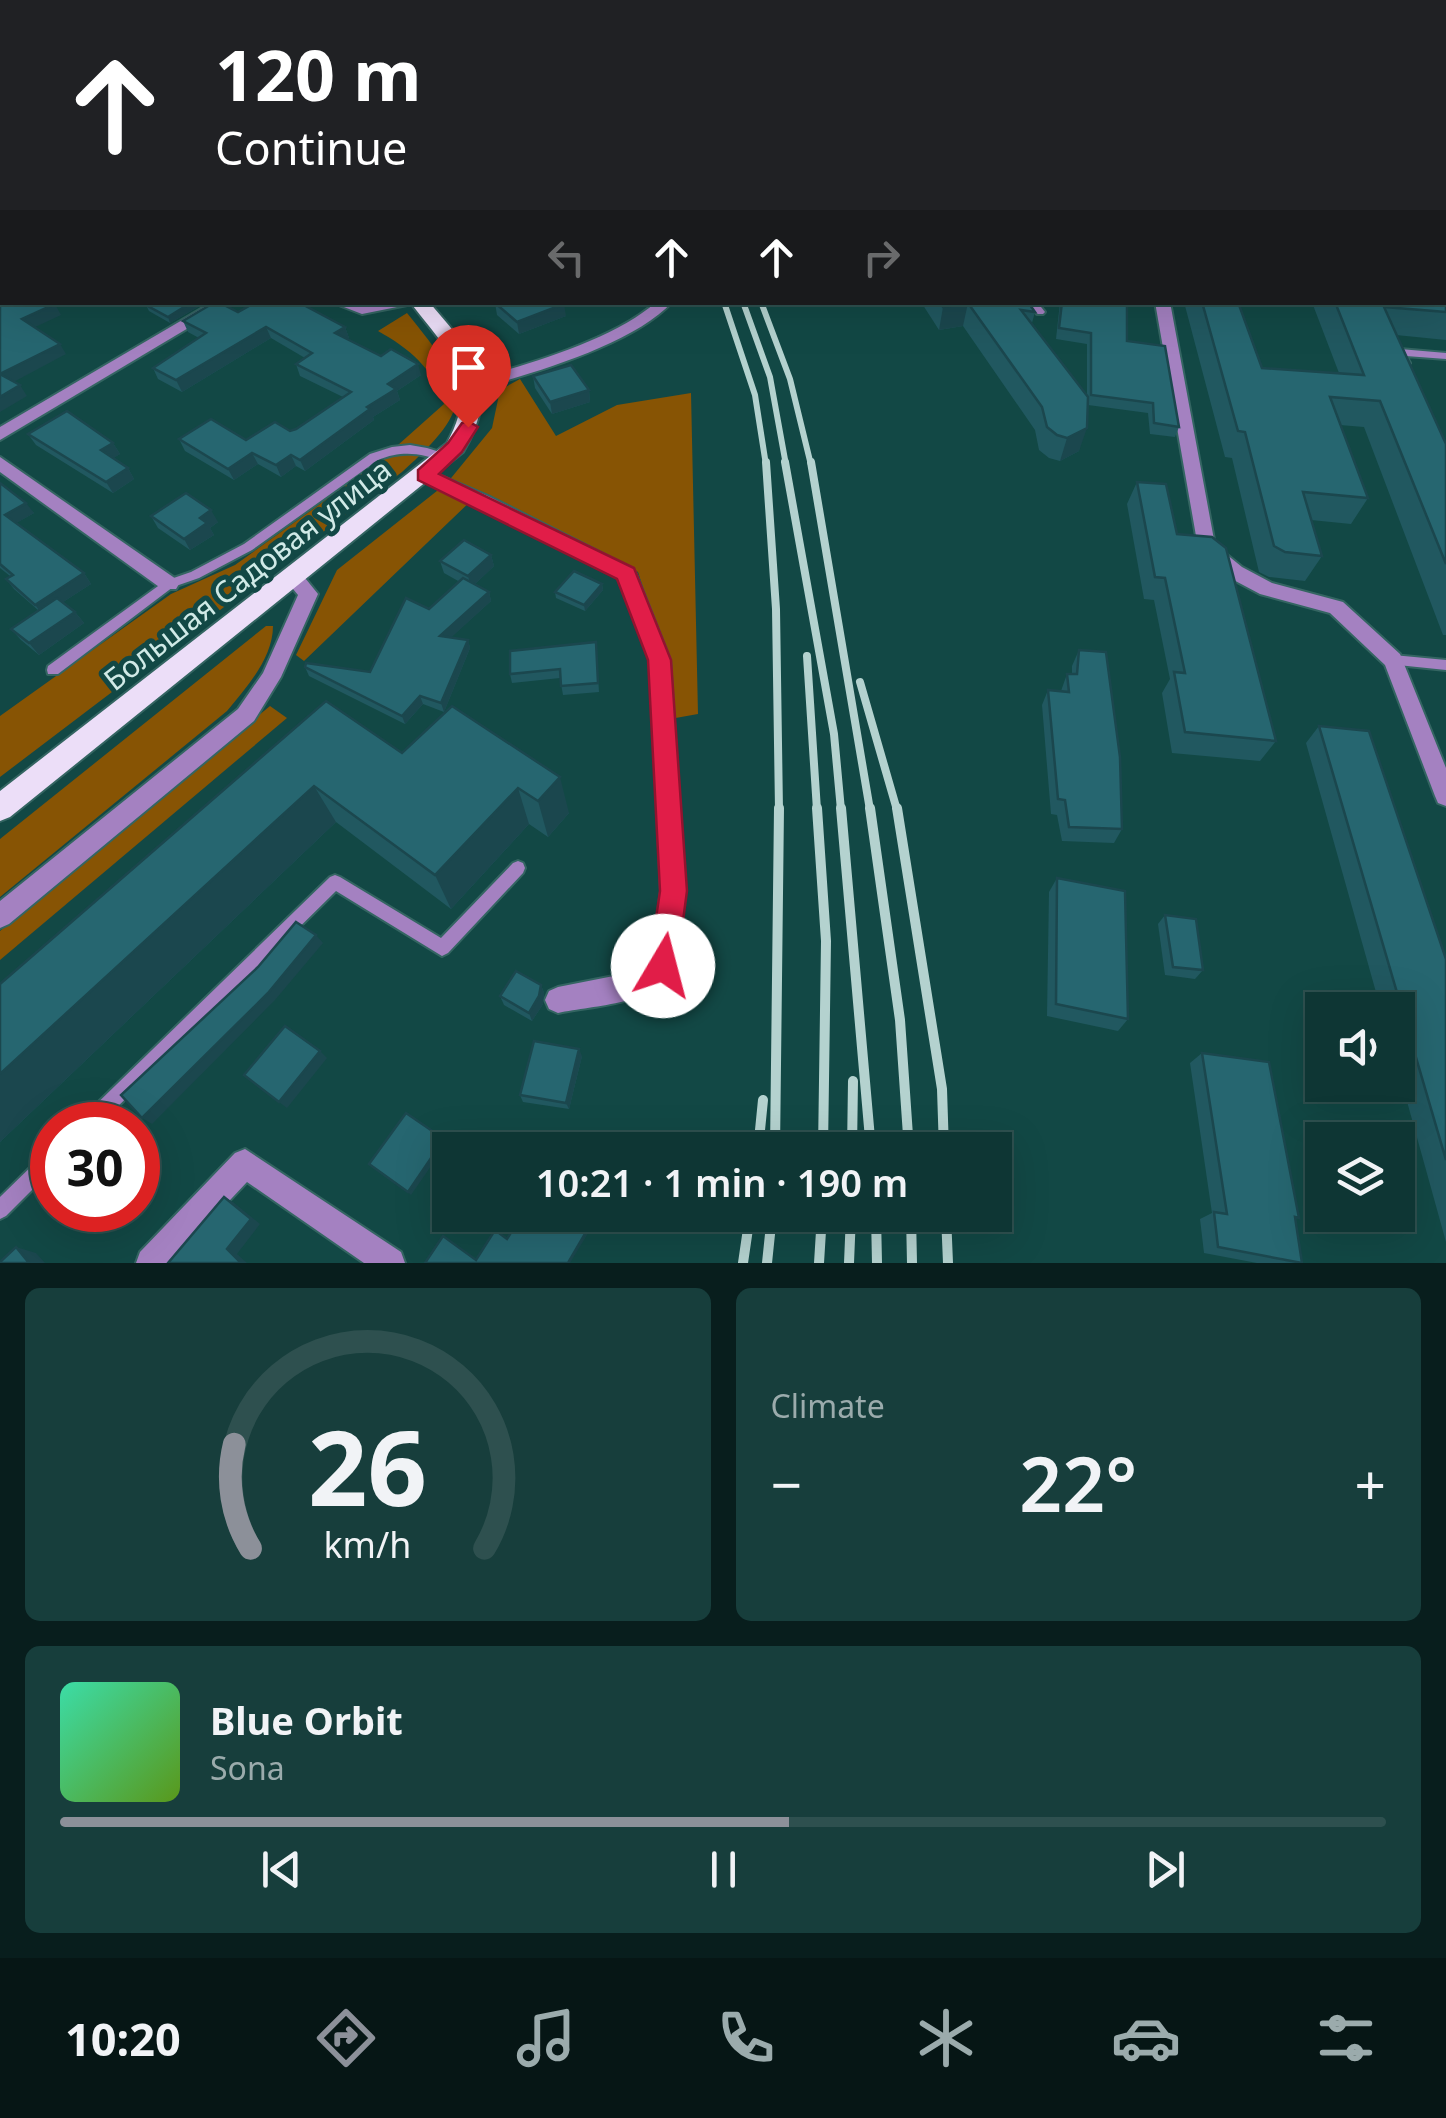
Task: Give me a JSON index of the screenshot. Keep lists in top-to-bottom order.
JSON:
{
  "streets": {
    "main road": ["Большая Садовая улица"]
  },
  "page": {
    "turn": ["120 m", "Continue"],
    "limit": "30",
    "trip": "10:21 · 1 min · 190 m",
    "tile": "Climate",
    "heat": ["−", "22°", "+"],
    "song": ["Blue Orbit", "Sona"],
    "tabs": "10:20",
    "gauge": ["26", "km/h"]
  }
}
